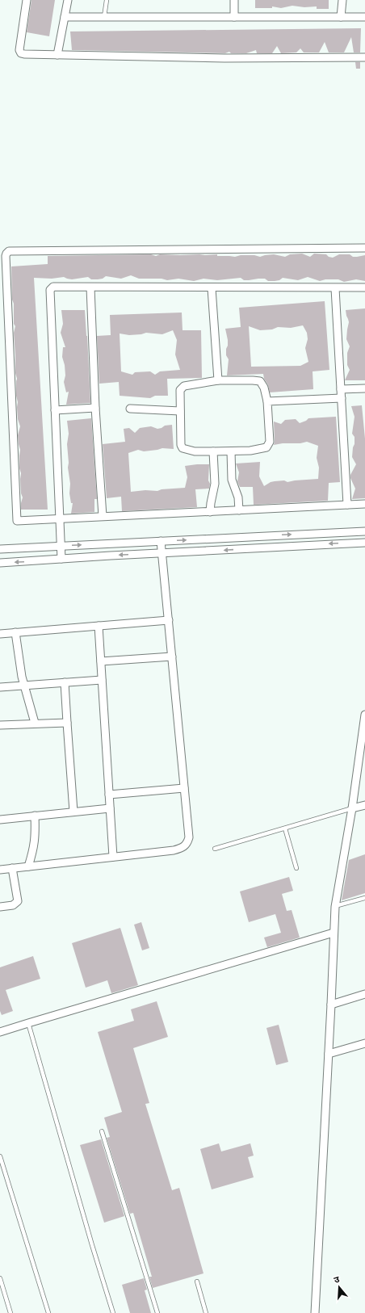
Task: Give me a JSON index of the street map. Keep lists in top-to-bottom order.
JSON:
{
  "north": "top"
}
